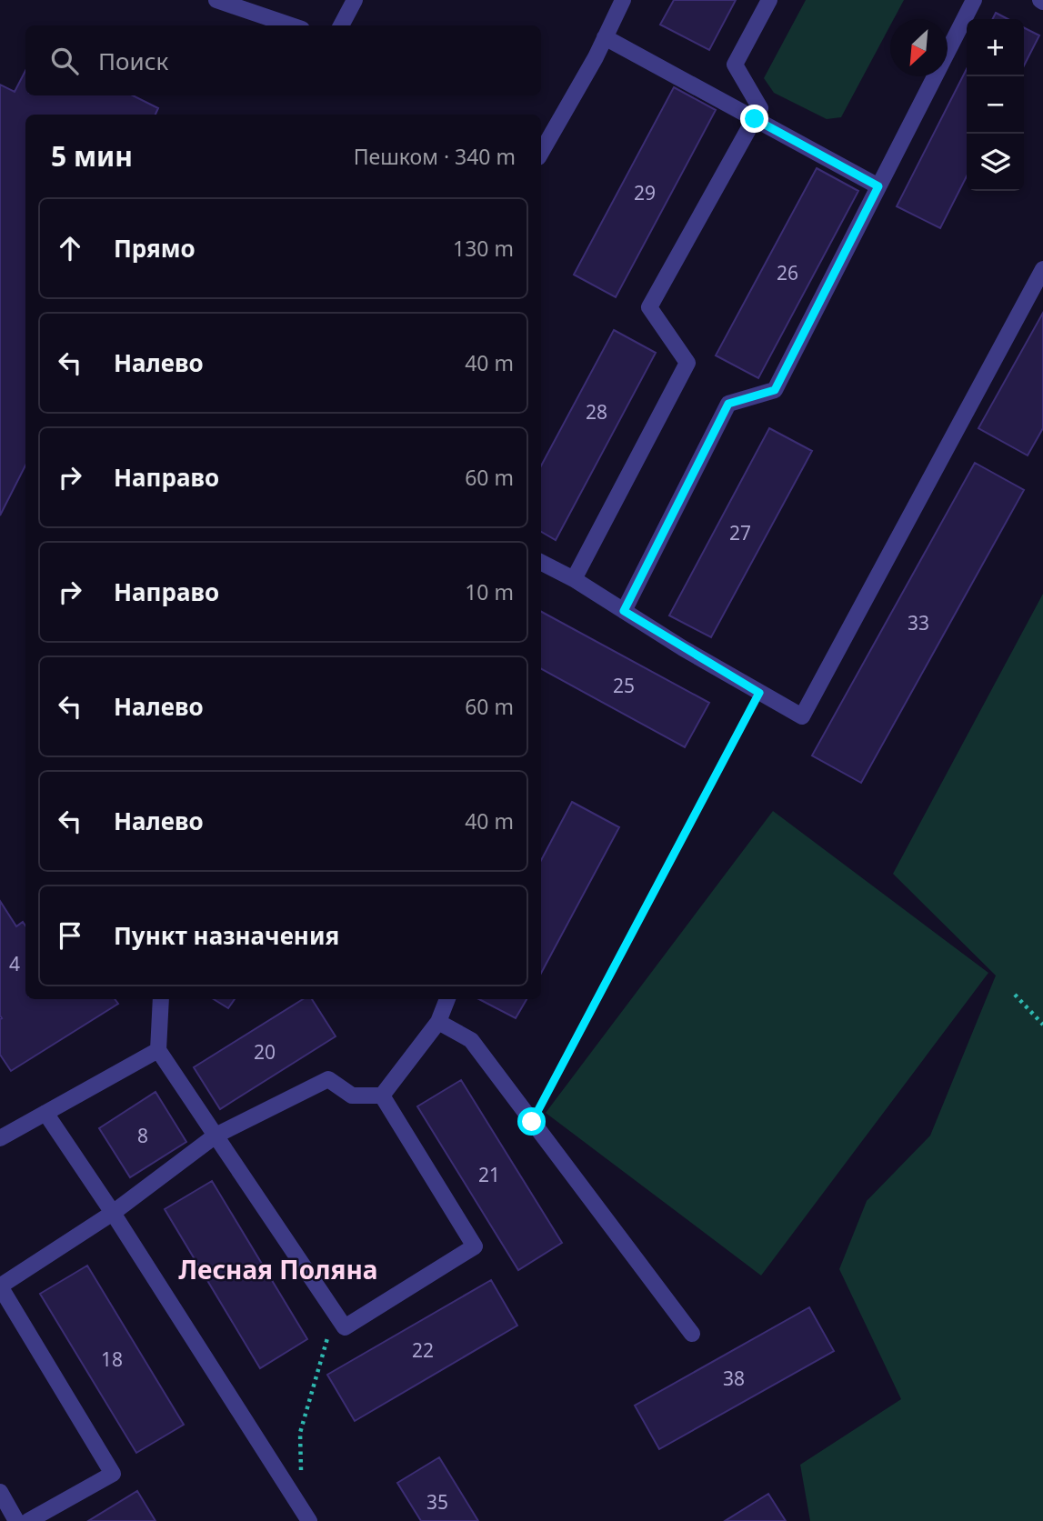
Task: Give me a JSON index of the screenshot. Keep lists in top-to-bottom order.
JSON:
{
  "districts": ["Лесная Поляна"],
  "house_numbers": [
    "29",
    "26",
    "28",
    "27",
    "33",
    "25",
    "4",
    "20",
    "8",
    "21",
    "22",
    "18",
    "38",
    "35"
  ],
  "north": "bottom left",
  "page": {
    "map_buttons": ["+", "−"],
    "search": "Поиск",
    "heading": ["5 мин", "Пешком · 340 m"],
    "list": [
      ["Прямо", "130 m"],
      ["Налево", "40 m"],
      ["Направо", "60 m"],
      ["Направо", "10 m"],
      ["Налево", "60 m"],
      ["Налево", "40 m"],
      "Пункт назначения"
    ]
  }
}
